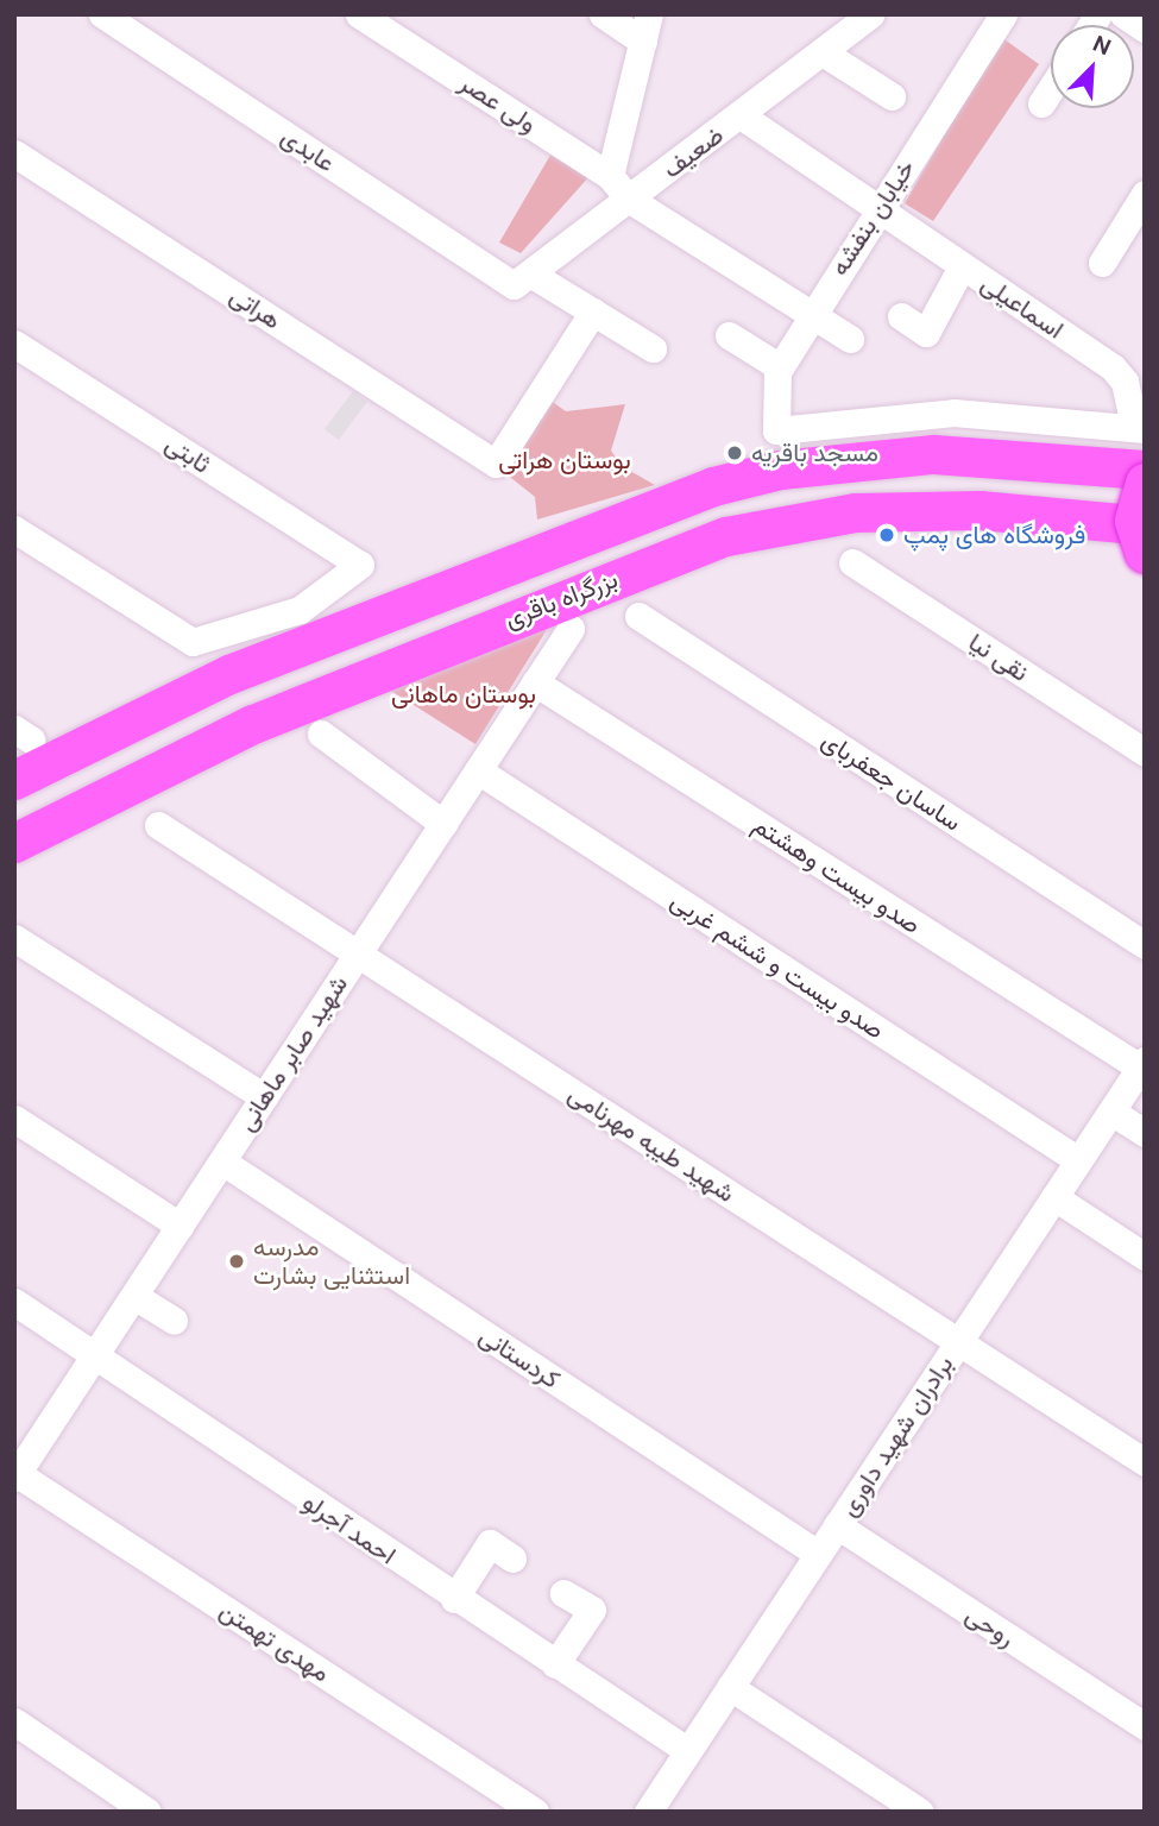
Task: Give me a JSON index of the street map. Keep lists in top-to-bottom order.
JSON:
{
  "streets": {
    "highway": ["بزرگراه باقری"],
    "street": [
      "ولی عصر",
      "عابدی",
      "ضعیف",
      "خیابان بنفشه",
      "اسماعیلی",
      "هراتی",
      "ثابتی",
      "نقی نیا",
      "ساسان جعفربای",
      "صدو بیست وهشتم",
      "صدو بیست و ششم غربی",
      "شهید صابر ماهانی",
      "شهید طیبه مهرنامی",
      "کردستانی",
      "برادران شهید داوری",
      "احمد آجرلو",
      "روحی",
      "مهدی تهمتن"
    ]
  },
  "crossings": [
    ["ولی عصر", "ضعیف"],
    ["ولی عصر", "خیابان بنفشه"],
    ["عابدی", "ضعیف"],
    ["عابدی", "هراتی"],
    ["ضعیف", "اسماعیلی"],
    ["خیابان بنفشه", "اسماعیلی"],
    ["صدو بیست وهشتم", "شهید صابر ماهانی"],
    ["صدو بیست وهشتم", "برادران شهید داوری"],
    ["صدو بیست و ششم غربی", "شهید صابر ماهانی"],
    ["صدو بیست و ششم غربی", "برادران شهید داوری"],
    ["شهید صابر ماهانی", "شهید طیبه مهرنامی"],
    ["شهید صابر ماهانی", "کردستانی"],
    ["شهید صابر ماهانی", "احمد آجرلو"],
    ["شهید صابر ماهانی", "مهدی تهمتن"],
    ["شهید طیبه مهرنامی", "برادران شهید داوری"],
    ["کردستانی", "برادران شهید داوری"],
    ["برادران شهید داوری", "احمد آجرلو"],
    ["برادران شهید داوری", "روحی"]
  ],
  "parks": ["بوستان هراتی", "بوستان ماهانی"],
  "places": ["مسجد باقریه", "فروشگاه های پمپ", "مدرسه استثنایی بشارت"],
  "north": "top right"
}
